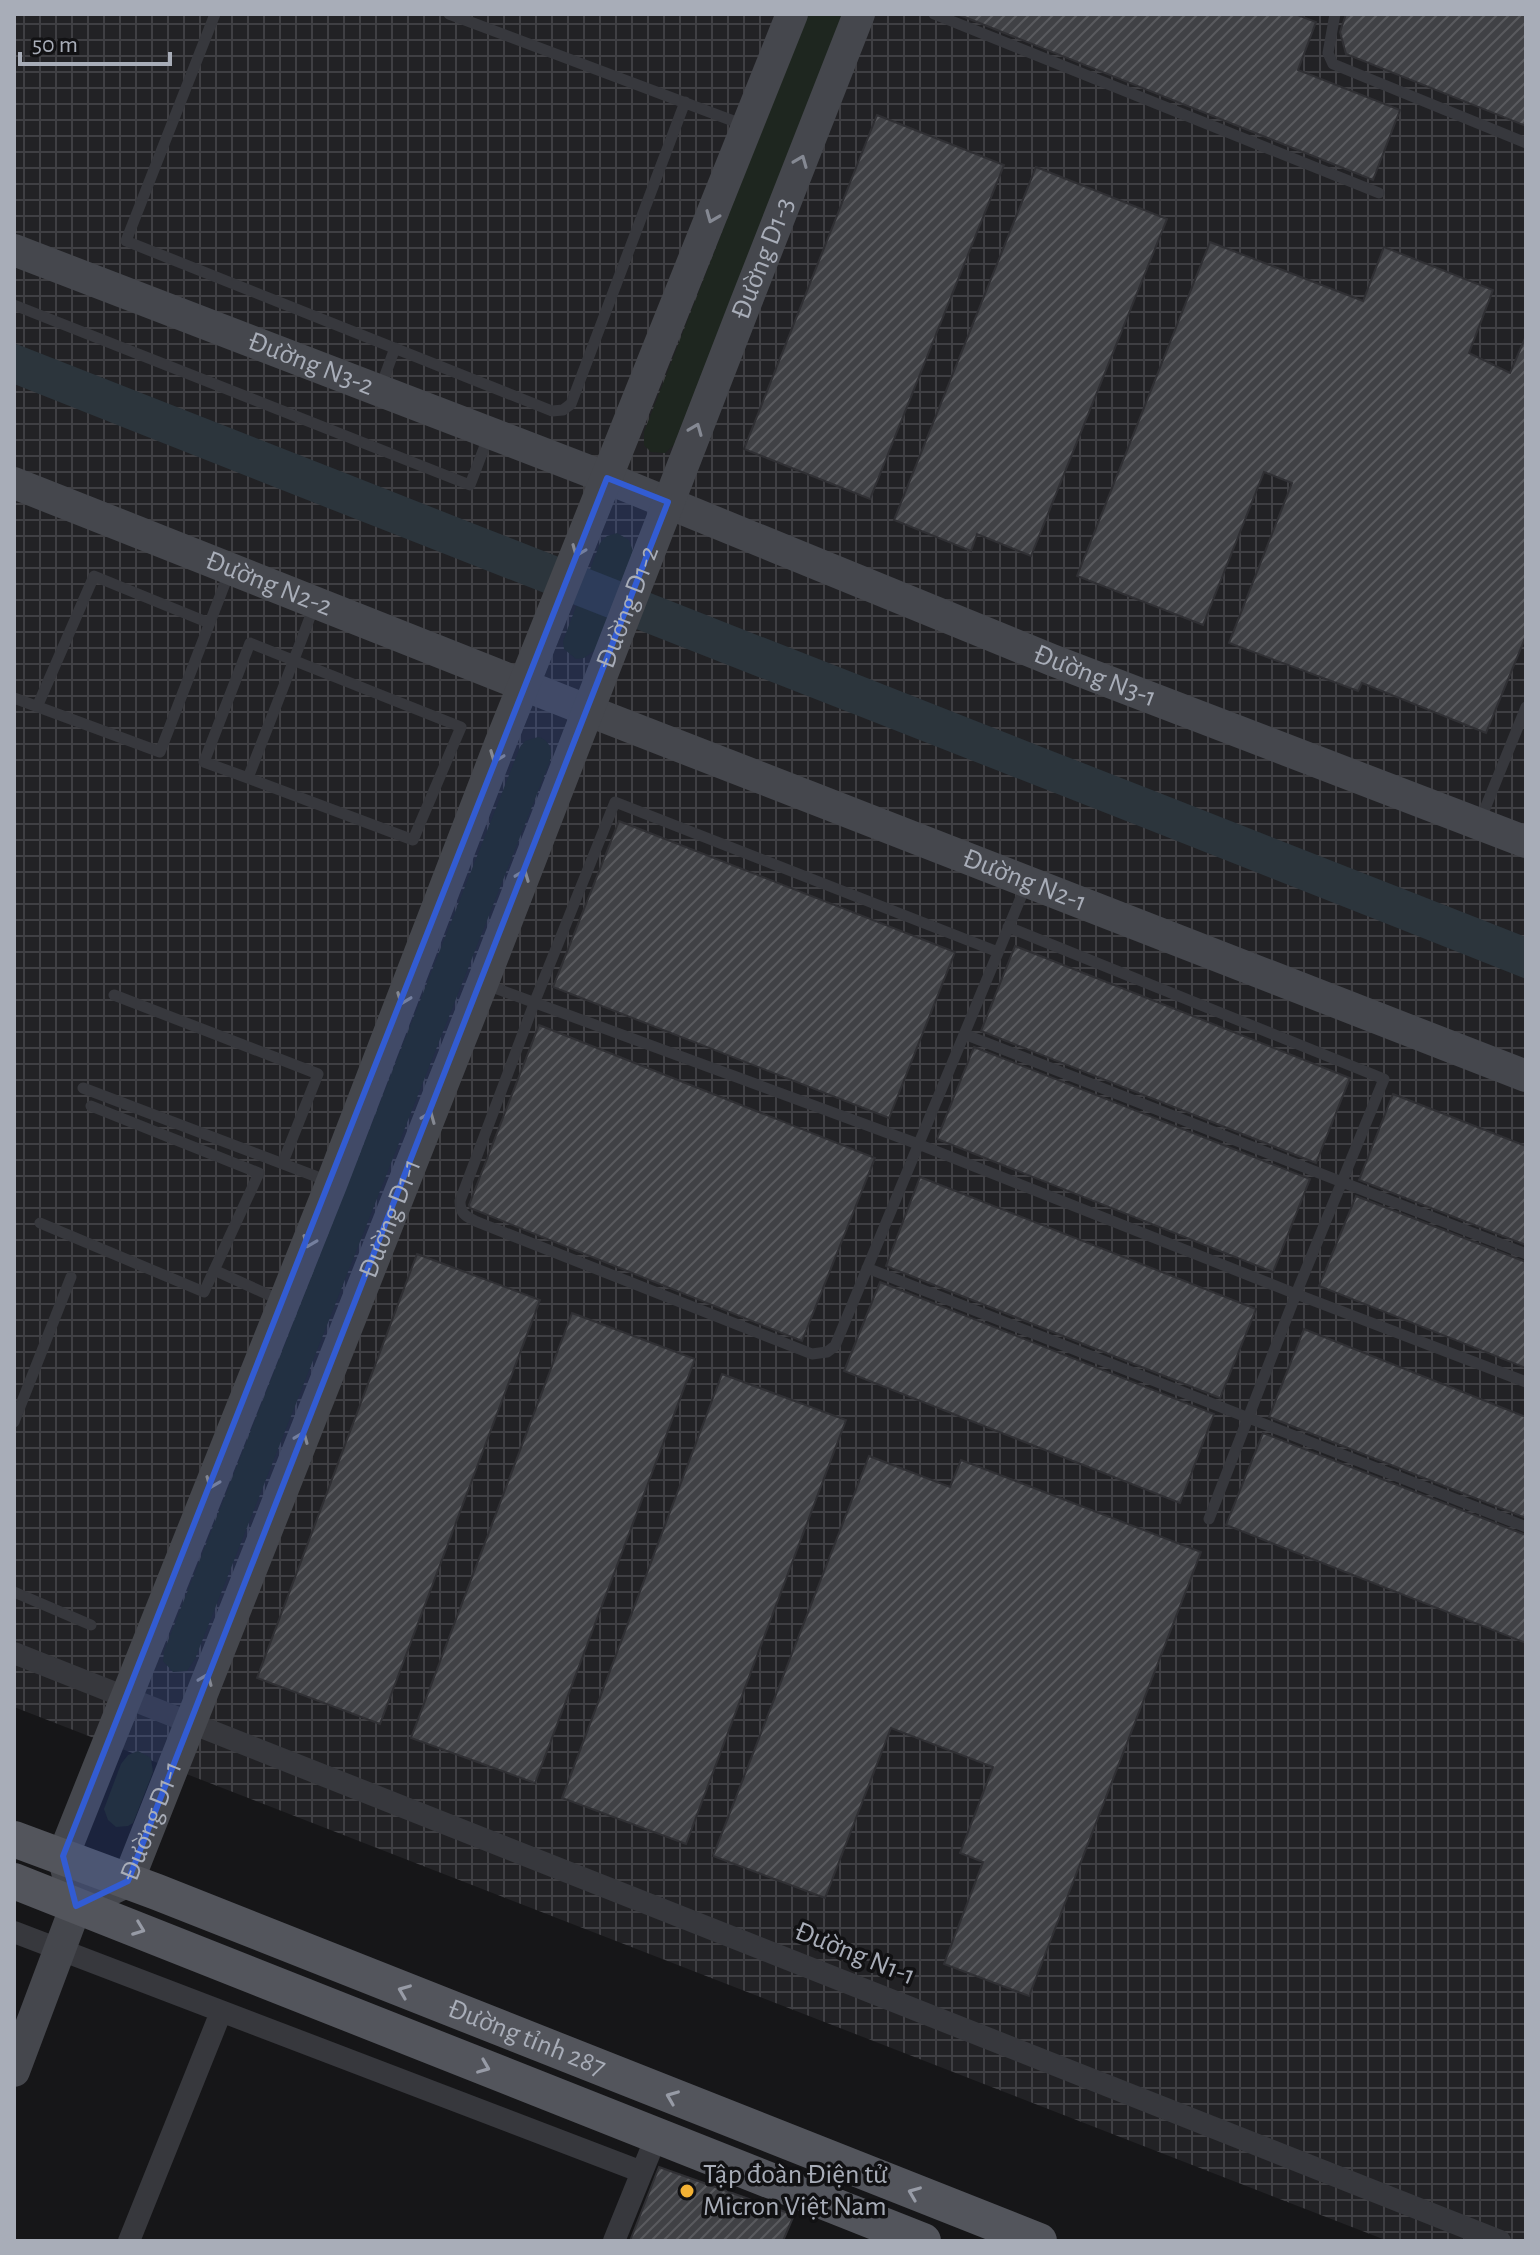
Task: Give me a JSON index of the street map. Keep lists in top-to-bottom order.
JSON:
{
  "streets": {
    "main road": ["Đường tỉnh 287"],
    "street": [
      "Đường D1-3",
      "Đường N3-2",
      "Đường N2-2",
      "Đường D1-2",
      "Đường N3-1",
      "Đường N2-1",
      "Đường D1-1",
      "Đường N1-1"
    ]
  },
  "crossings": [
    ["Đường D1-3", "Đường D1-2"],
    ["Đường D1-3", "Đường N3-1"],
    ["Đường N3-2", "Đường N3-1"],
    ["Đường N2-2", "Đường N2-1"],
    ["Đường D1-2", "Đường N3-1"],
    ["Đường D1-2", "Đường N2-1"],
    ["Đường D1-2", "Đường D1-1"],
    ["Đường N2-1", "Đường D1-1"],
    ["Đường D1-1", "Đường N1-1"],
    ["Đường D1-1", "Đường tỉnh 287"]
  ],
  "places": ["Tập đoàn Điện tử Micron Việt Nam"],
  "scale_bar": "50 m"
}
